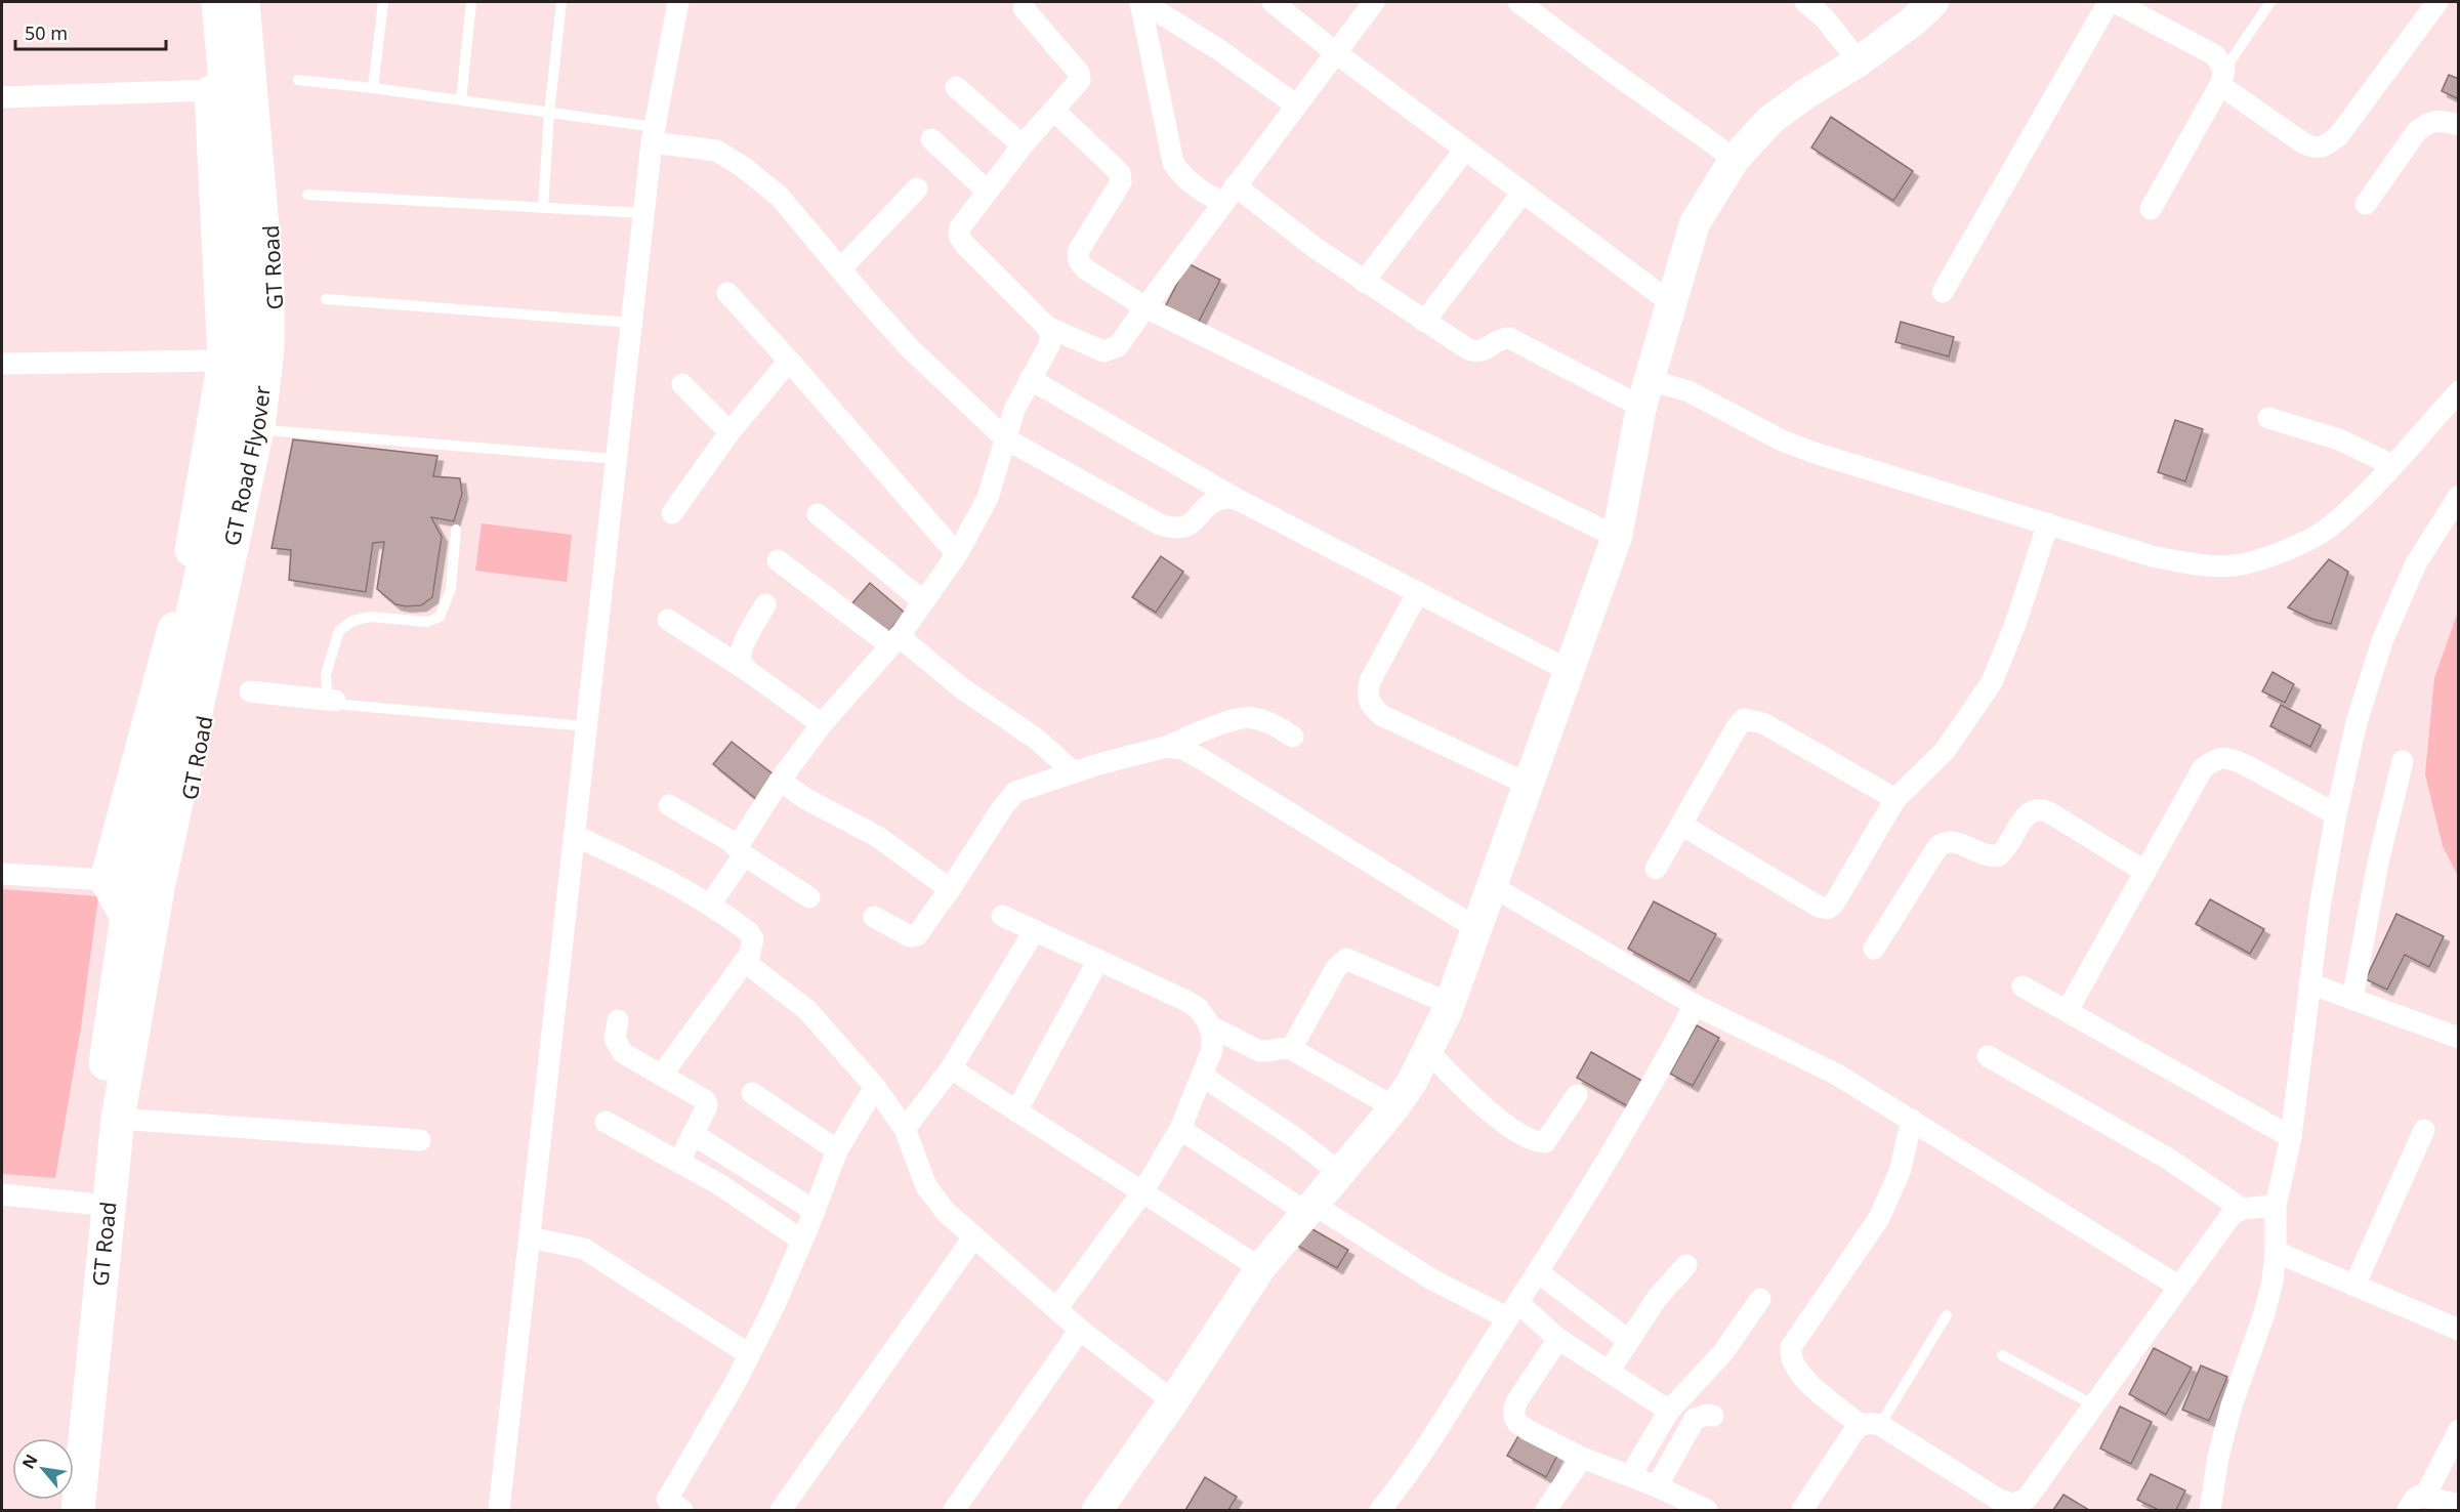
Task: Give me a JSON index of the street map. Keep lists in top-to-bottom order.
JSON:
{
  "streets": {
    "main road": ["GT Road", "GT Road Flyover"]
  },
  "crossings": [
    ["GT Road", "GT Road Flyover"]
  ],
  "scale_bar": "50 m",
  "north": "top left"
}
